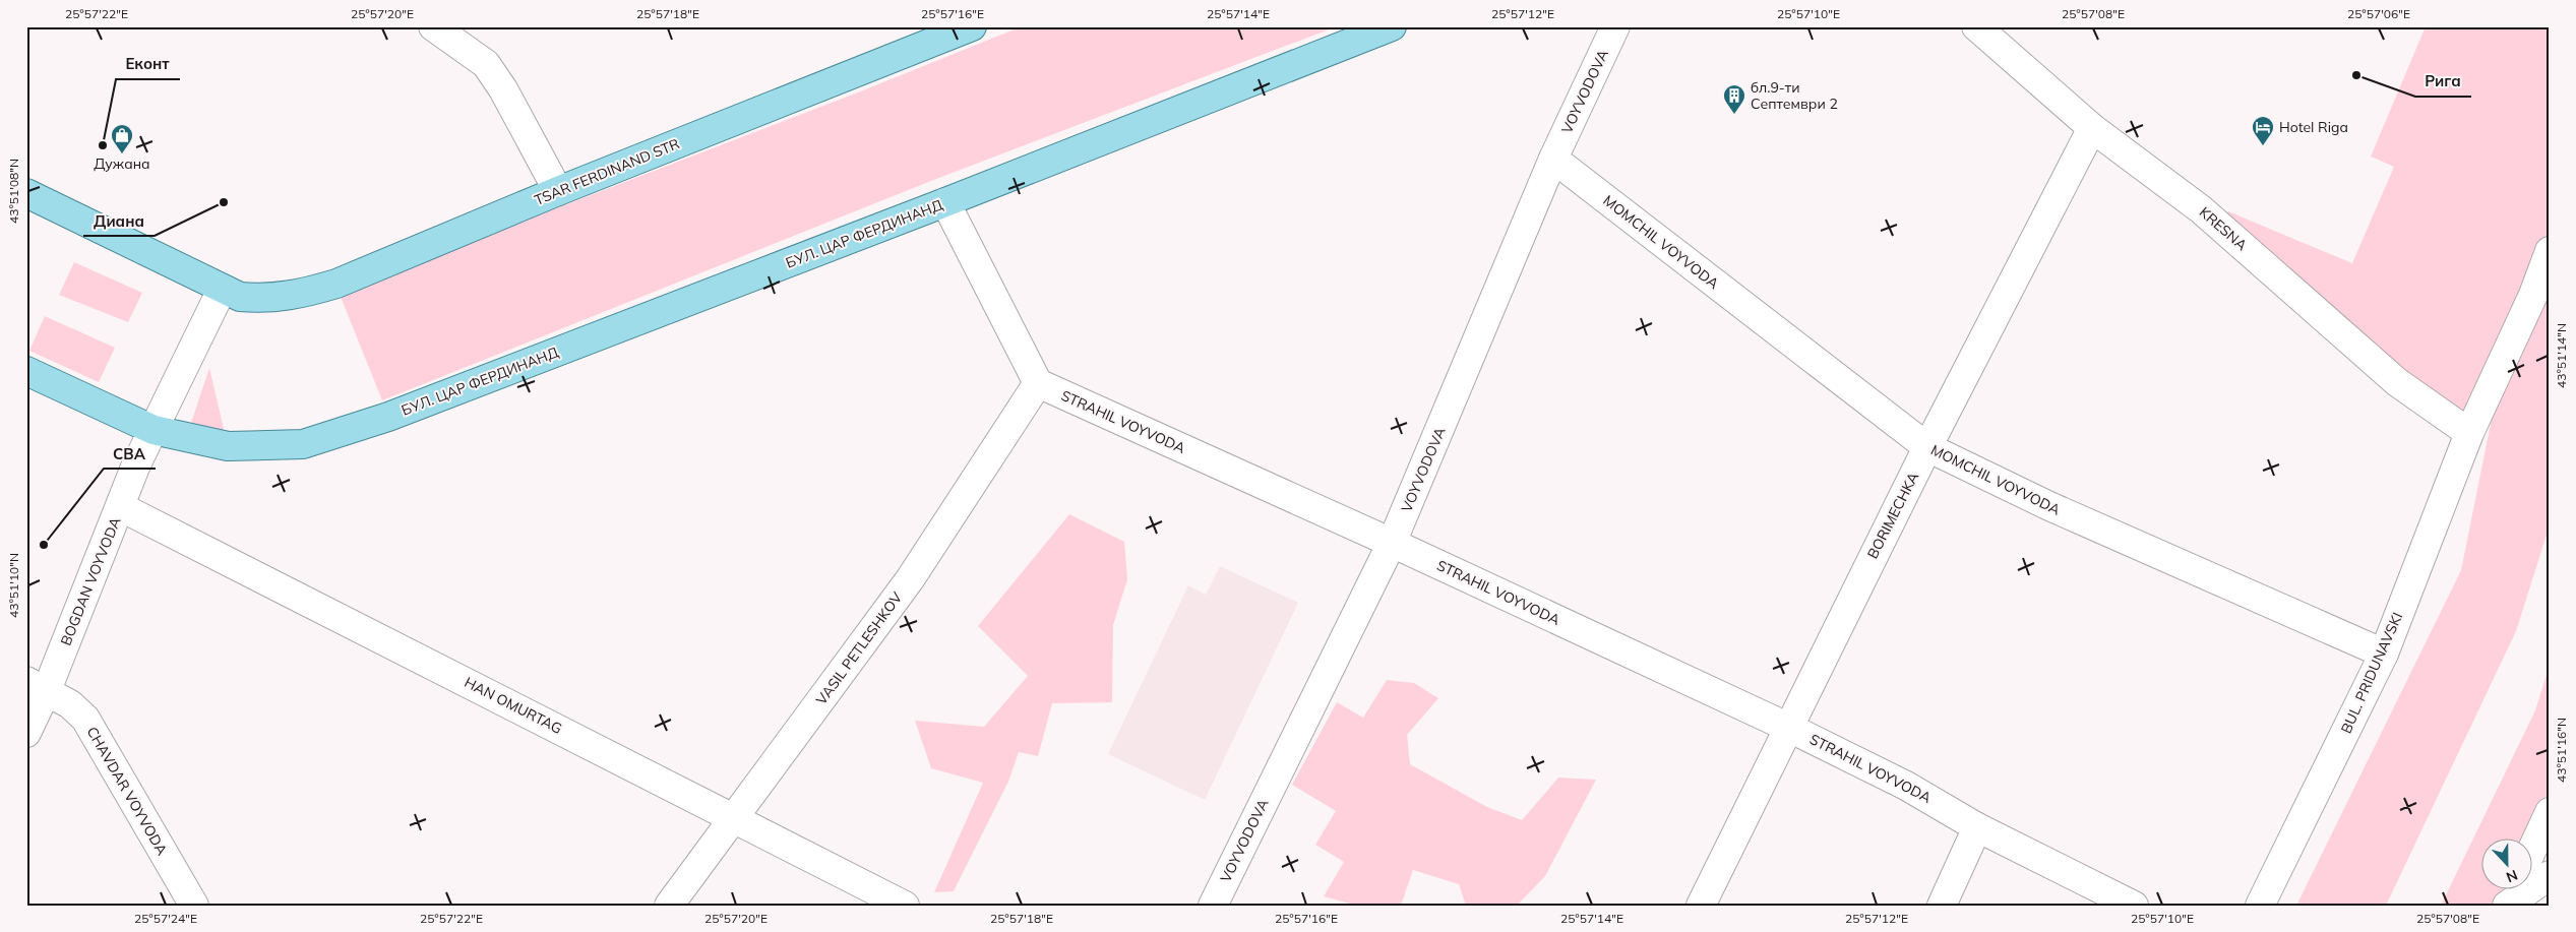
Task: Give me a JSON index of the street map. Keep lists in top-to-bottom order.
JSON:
{
  "streets": {
    "main road": ["TSAR FERDINAND STR", "БУЛ. ЦАР ФЕРДИНАНД"],
    "street": [
      "VOYVODOVA",
      "KRESNA",
      "MOMCHIL VOYVODA",
      "STRAHIL VOYVODA",
      "BORIMECHKA",
      "BOGDAN VOYVODA",
      "VASIL PETLESHKOV",
      "BUL. PRIDUNAVSKI",
      "HAN OMURTAG",
      "CHAVDAR VOYVODA"
    ]
  },
  "crossings": [
    ["VOYVODOVA", "MOMCHIL VOYVODA"],
    ["VOYVODOVA", "STRAHIL VOYVODA"],
    ["TSAR FERDINAND STR", "BOGDAN VOYVODA"],
    ["KRESNA", "BORIMECHKA"],
    ["KRESNA", "BUL. PRIDUNAVSKI"],
    ["БУЛ. ЦАР ФЕРДИНАНД", "BOGDAN VOYVODA"],
    ["MOMCHIL VOYVODA", "BORIMECHKA"],
    ["MOMCHIL VOYVODA", "BUL. PRIDUNAVSKI"],
    ["STRAHIL VOYVODA", "BORIMECHKA"],
    ["STRAHIL VOYVODA", "VASIL PETLESHKOV"],
    ["BOGDAN VOYVODA", "HAN OMURTAG"],
    ["BOGDAN VOYVODA", "CHAVDAR VOYVODA"],
    ["VASIL PETLESHKOV", "HAN OMURTAG"]
  ],
  "places": {
    "other": [
      "Рига",
      "Еконт",
      "Диана",
      "CBA"
    ],
    "building": ["бл.9-ти Септември 2"],
    "hotel": ["Hotel Riga"],
    "shop": ["Дужана"]
  },
  "north": "bottom",
  "coordinates": [
    "25°57'22\"E",
    "25°57'20\"E",
    "25°57'18\"E",
    "25°57'16\"E",
    "25°57'14\"E",
    "25°57'12\"E",
    "25°57'10\"E",
    "25°57'08\"E",
    "25°57'06\"E",
    "43°51'08\"N",
    "43°51'14\"N",
    "43°51'10\"N",
    "43°51'16\"N",
    "25°57'24\"E"
  ]
}
